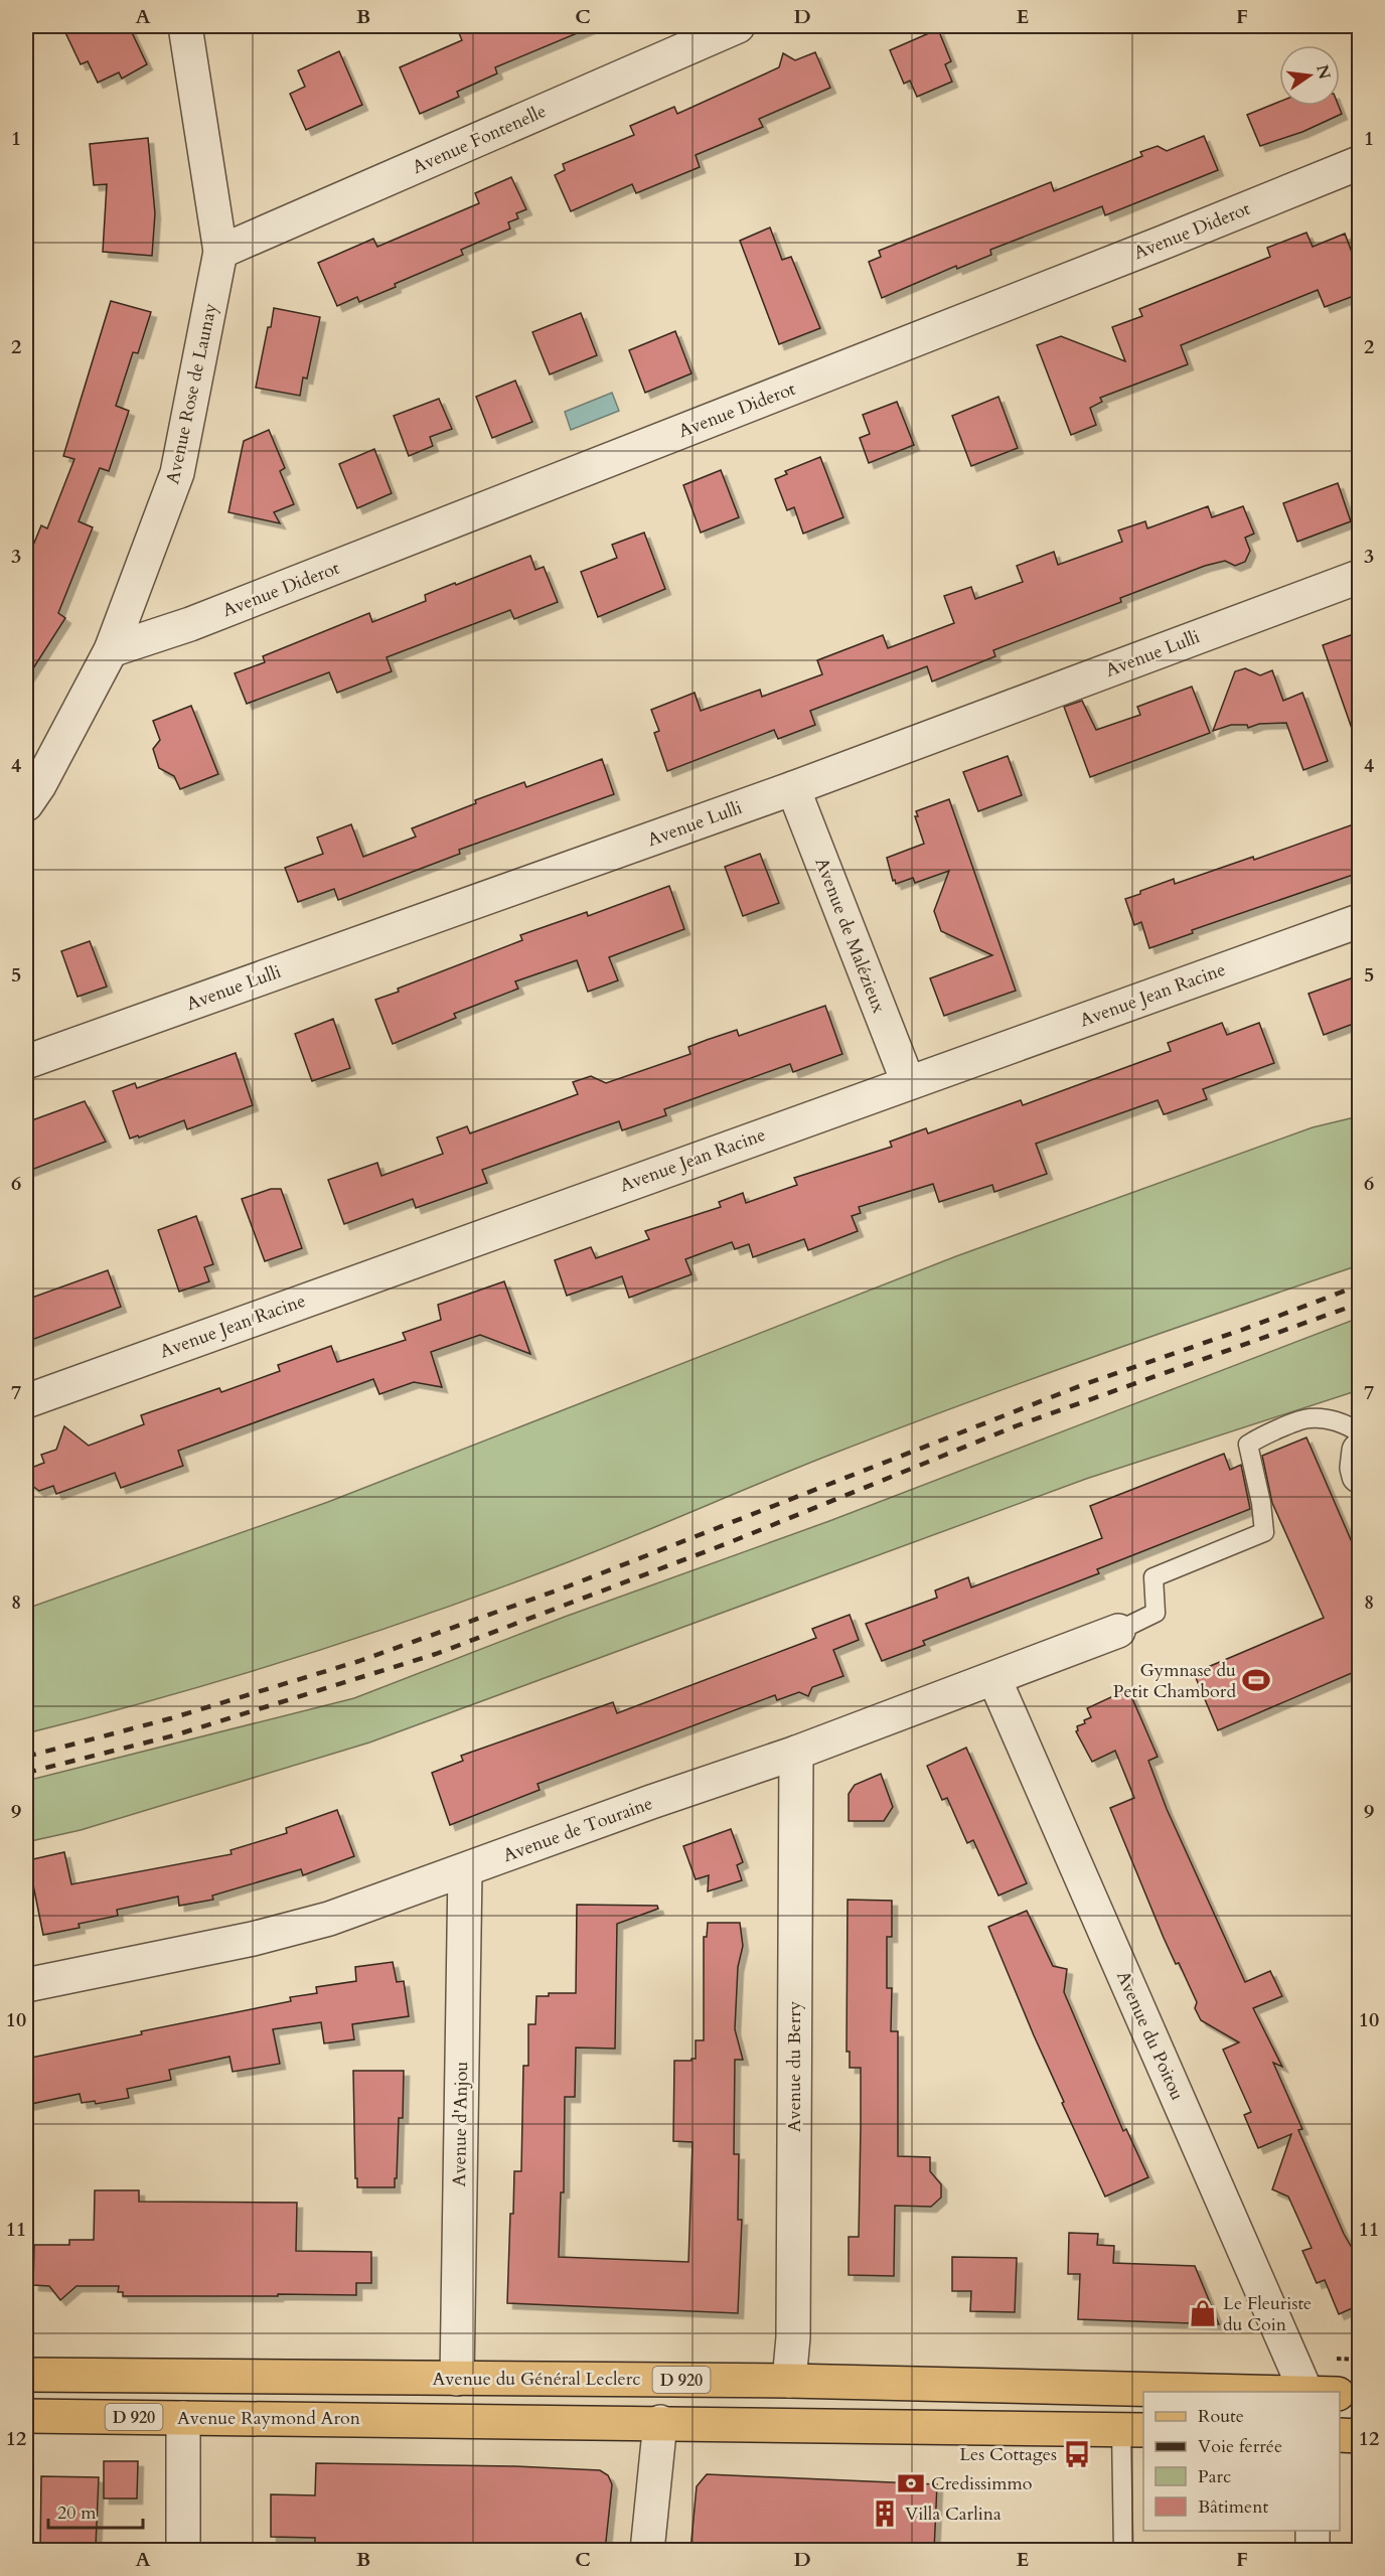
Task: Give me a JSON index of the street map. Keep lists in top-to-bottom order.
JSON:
{
  "streets": {
    "main road": ["Avenue du Général Leclerc", "D 920", "Avenue Raymond Aron"],
    "street": [
      "Avenue Fontenelle",
      "Avenue Diderot",
      "Avenue Rose de Launay",
      "Avenue Lulli",
      "Avenue de Malézieux",
      "Avenue Jean Racine",
      "Avenue de Touraine",
      "Avenue du Poitou",
      "Avenue du Berry",
      "Avenue d'Anjou"
    ]
  },
  "crossings": [
    ["Avenue Fontenelle", "Avenue Rose de Launay"],
    ["Avenue Diderot", "Avenue Rose de Launay"],
    ["Avenue Lulli", "Avenue de Malézieux"],
    ["Avenue de Malézieux", "Avenue Jean Racine"],
    ["Avenue de Touraine", "Avenue du Poitou"],
    ["Avenue de Touraine", "Avenue du Berry"],
    ["Avenue de Touraine", "Avenue d'Anjou"],
    ["Avenue du Berry", "Avenue du Général Leclerc"],
    ["Avenue d'Anjou", "Avenue du Général Leclerc"],
    ["D 920", "Avenue Raymond Aron"]
  ],
  "places": {
    "sports": ["Gymnase du Petit Chambord"],
    "shop": ["Le Fleuriste du Coin"],
    "bus stop": ["Les Cottages"],
    "bank": ["Credissimmo"],
    "building": ["Villa Carlina"]
  },
  "legend": [
    "Route",
    "Voie ferrée",
    "Parc",
    "Bâtiment"
  ],
  "scale_bar": "20 m",
  "north": "right",
  "grid": {
    "columns": [
      "A",
      "B",
      "C",
      "D",
      "E",
      "F"
    ],
    "rows": [
      "1",
      "2",
      "3",
      "4",
      "5",
      "6",
      "7",
      "8",
      "9",
      "10",
      "11",
      "12"
    ]
  }
}
